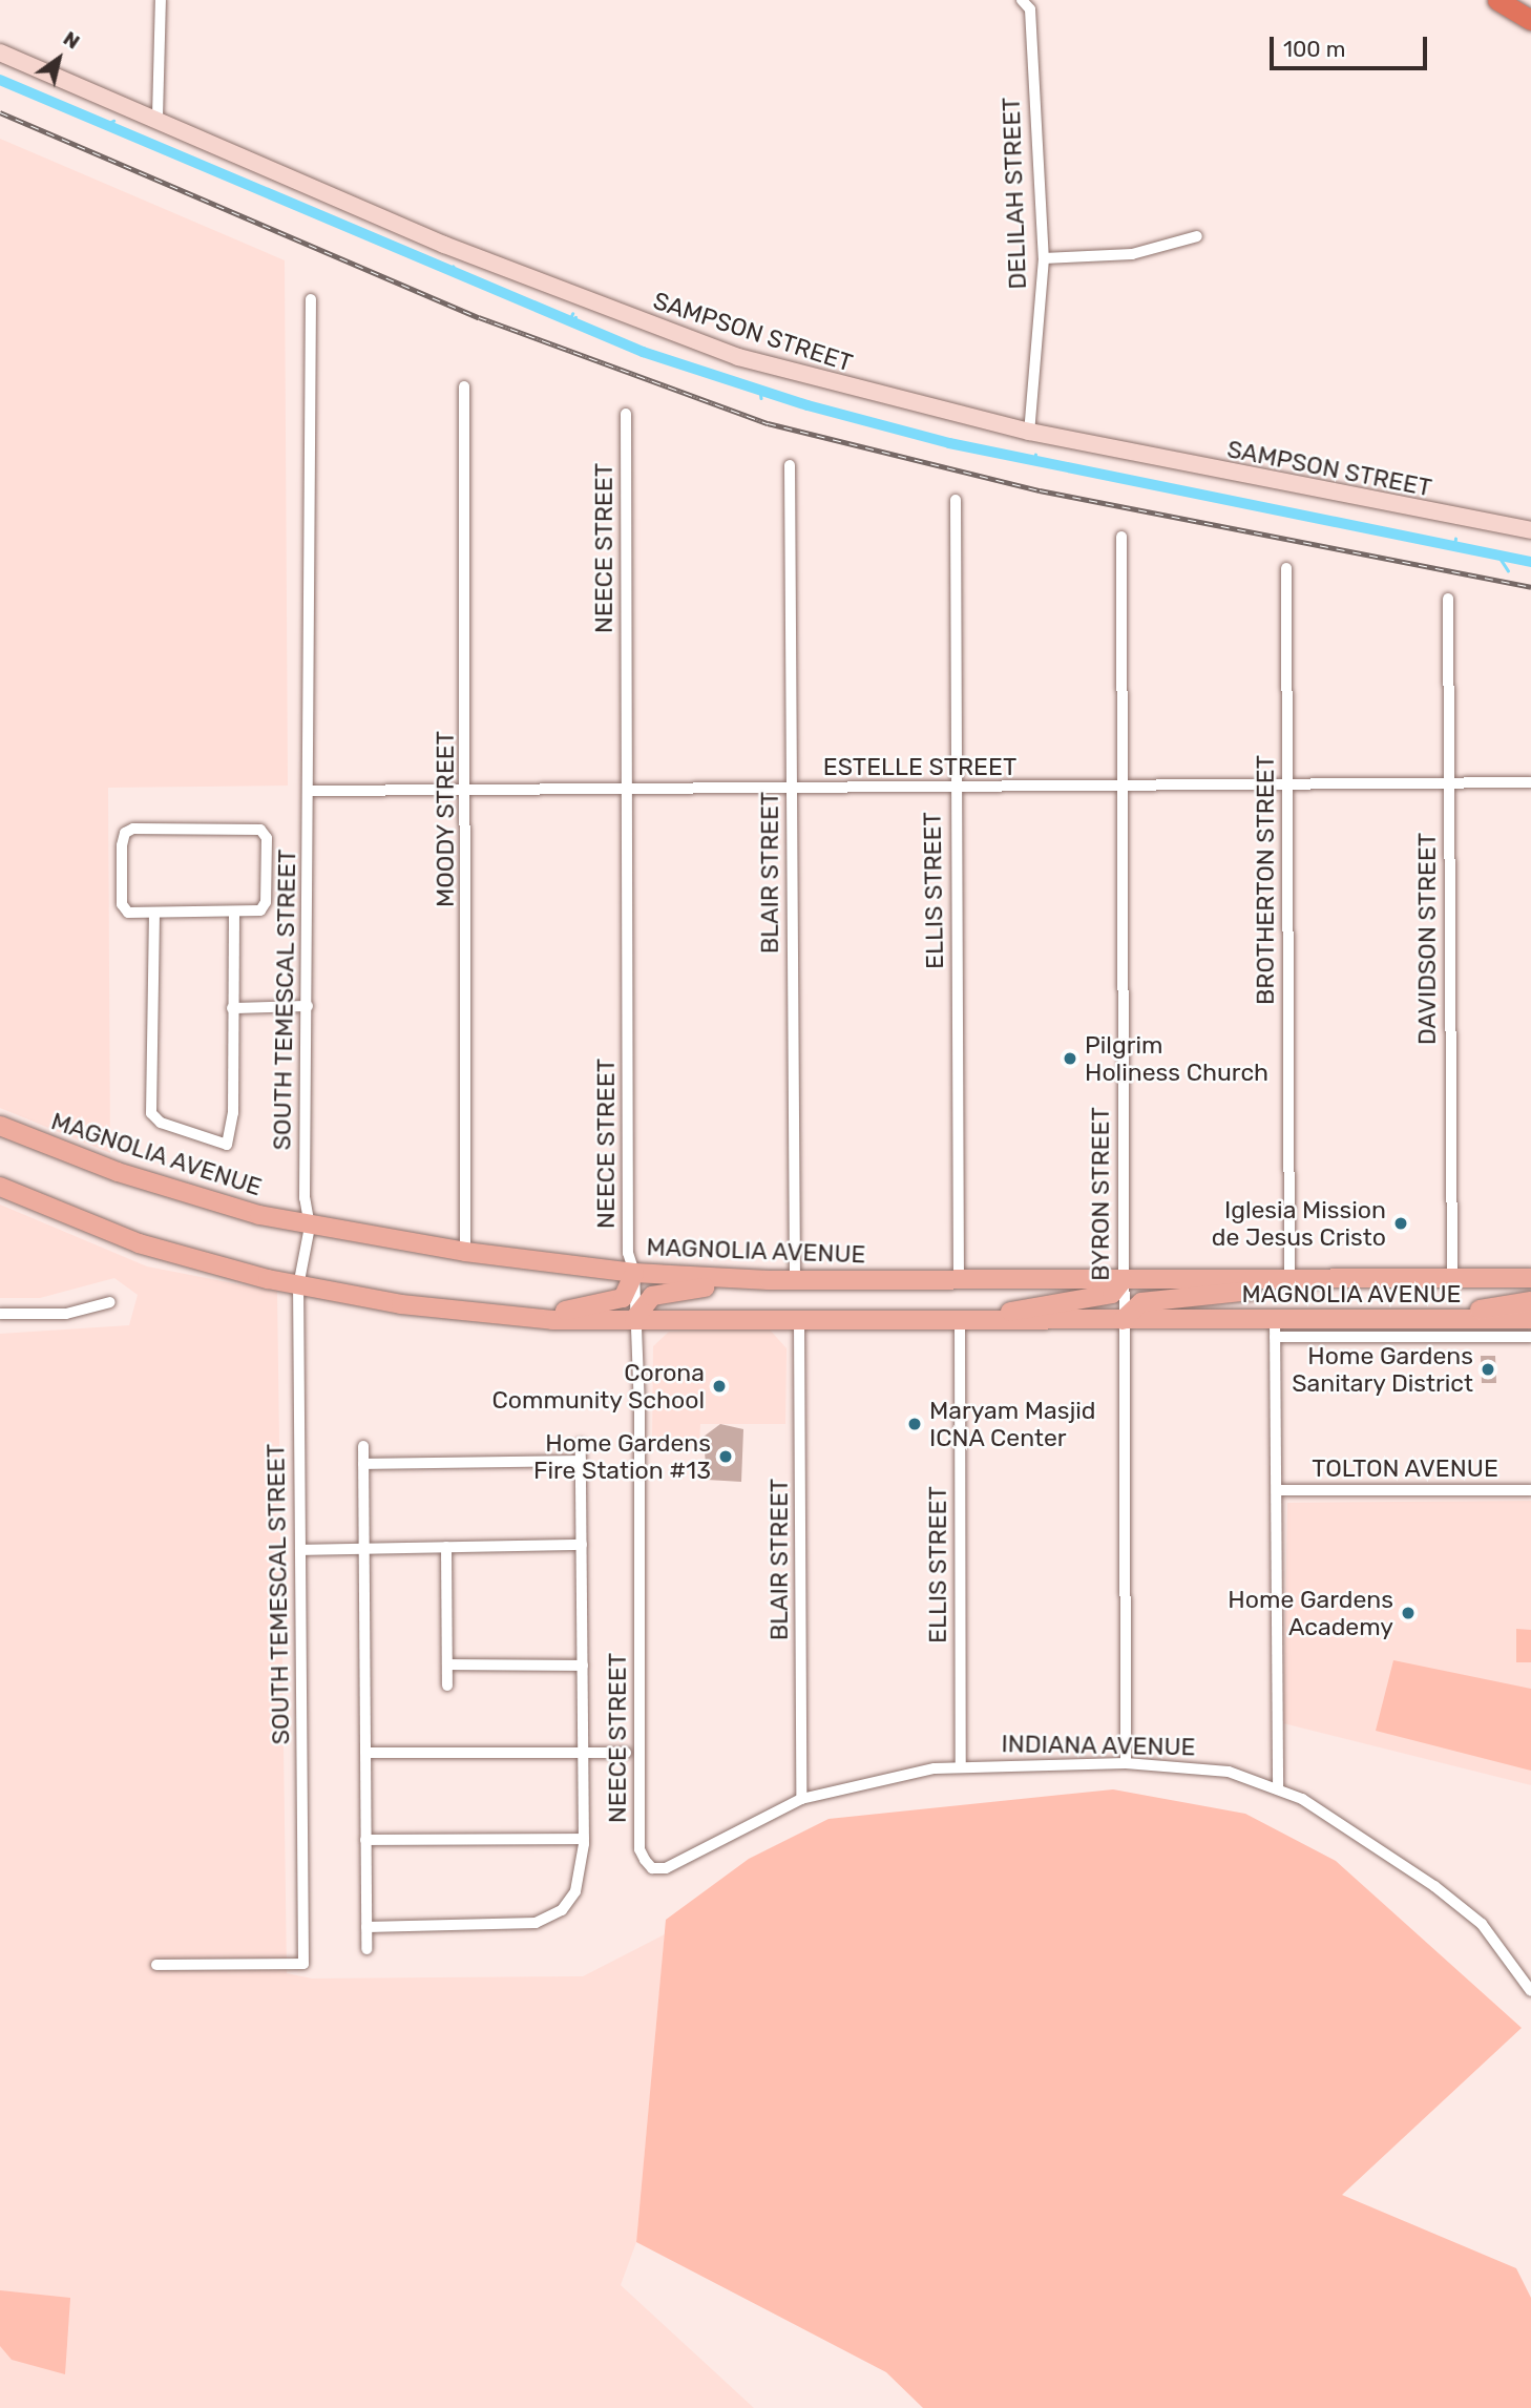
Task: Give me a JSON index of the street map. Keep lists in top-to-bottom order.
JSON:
{
  "streets": {
    "main road": ["MAGNOLIA AVENUE"],
    "street": [
      "DELILAH STREET",
      "SAMPSON STREET",
      "NEECE STREET",
      "ESTELLE STREET",
      "MOODY STREET",
      "BLAIR STREET",
      "BROTHERTON STREET",
      "ELLIS STREET",
      "DAVIDSON STREET",
      "SOUTH TEMESCAL STREET",
      "BYRON STREET",
      "TOLTON AVENUE",
      "INDIANA AVENUE"
    ]
  },
  "crossings": [
    ["DELILAH STREET", "SAMPSON STREET"],
    ["NEECE STREET", "ESTELLE STREET"],
    ["NEECE STREET", "MAGNOLIA AVENUE"],
    ["NEECE STREET", "INDIANA AVENUE"],
    ["ESTELLE STREET", "MOODY STREET"],
    ["ESTELLE STREET", "BLAIR STREET"],
    ["ESTELLE STREET", "BROTHERTON STREET"],
    ["ESTELLE STREET", "ELLIS STREET"],
    ["ESTELLE STREET", "DAVIDSON STREET"],
    ["ESTELLE STREET", "SOUTH TEMESCAL STREET"],
    ["ESTELLE STREET", "BYRON STREET"],
    ["MOODY STREET", "MAGNOLIA AVENUE"],
    ["BLAIR STREET", "MAGNOLIA AVENUE"],
    ["BLAIR STREET", "INDIANA AVENUE"],
    ["BROTHERTON STREET", "MAGNOLIA AVENUE"],
    ["ELLIS STREET", "MAGNOLIA AVENUE"],
    ["ELLIS STREET", "INDIANA AVENUE"],
    ["DAVIDSON STREET", "MAGNOLIA AVENUE"],
    ["SOUTH TEMESCAL STREET", "MAGNOLIA AVENUE"],
    ["MAGNOLIA AVENUE", "BYRON STREET"],
    ["BYRON STREET", "INDIANA AVENUE"]
  ],
  "places": [
    "Pilgrim Holiness Church",
    "Iglesia Mission de Jesus Cristo",
    "Home Gardens Sanitary District",
    "Corona Community School",
    "Maryam Masjid ICNA Center",
    "Home Gardens Fire Station #13",
    "Home Gardens Academy"
  ],
  "scale_bar": "100 m",
  "north": "top right"
}
